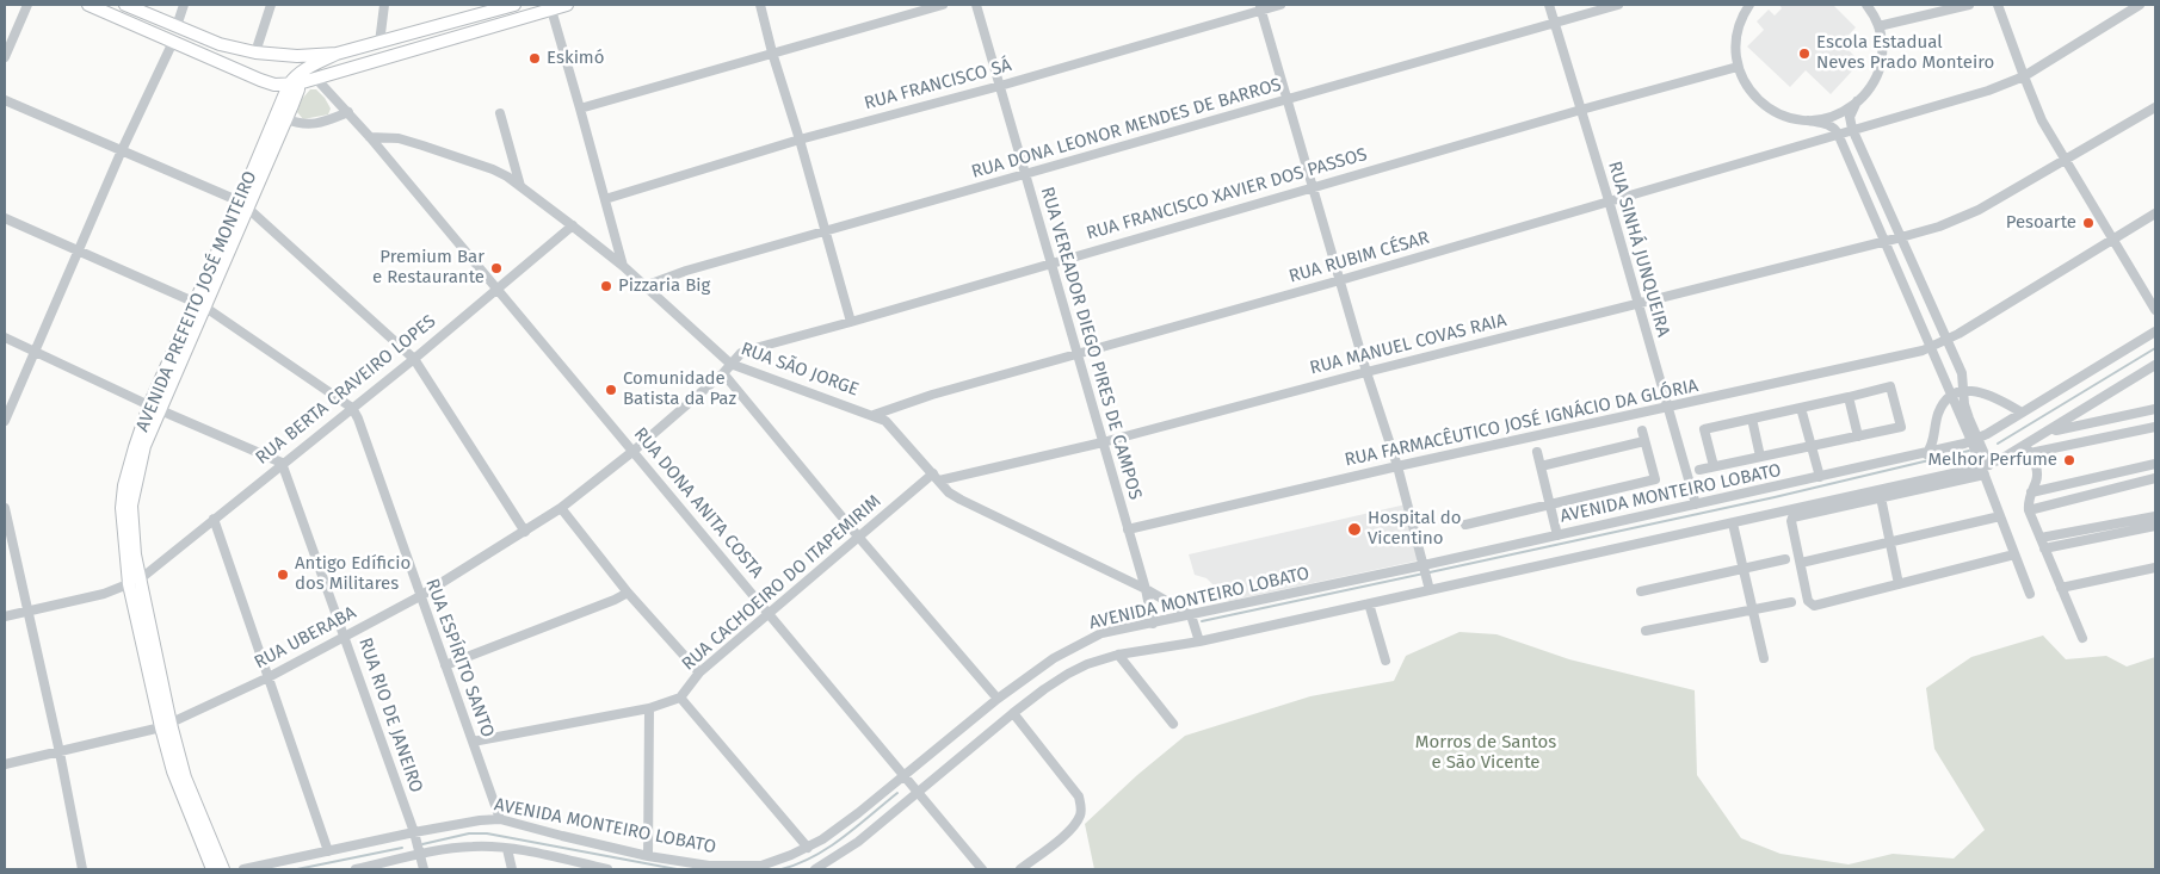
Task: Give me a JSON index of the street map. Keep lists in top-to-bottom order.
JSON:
{
  "streets": {
    "main road": ["AVENIDA PREFEITO JOSÉ MONTEIRO"],
    "street": [
      "RUA FRANCISCO SÁ",
      "RUA DONA LEONOR MENDES DE BARROS",
      "RUA FRANCISCO XAVIER DOS PASSOS",
      "RUA SINHÁ JUNQUEIRA",
      "RUA RUBIM CÉSAR",
      "RUA VEREADOR DIEGO PIRES DE CAMPOS",
      "RUA MANUEL COVAS RAIA",
      "RUA SÃO JORGE",
      "RUA BERTA CRAVEIRO LOPES",
      "RUA FARMACÊUTICO JOSÉ IGNÁCIO DA GLÓRIA",
      "AVENIDA MONTEIRO LOBATO",
      "RUA DONA ANITA COSTA",
      "RUA CACHOEIRO DO ITAPEMIRIM",
      "RUA UBERABA",
      "RUA ESPÍRITO SANTO",
      "RUA RIO DE JANEIRO"
    ]
  },
  "crossings": [
    ["RUA FRANCISCO SÁ", "RUA VEREADOR DIEGO PIRES DE CAMPOS"],
    ["RUA DONA LEONOR MENDES DE BARROS", "RUA SINHÁ JUNQUEIRA"],
    ["RUA DONA LEONOR MENDES DE BARROS", "RUA VEREADOR DIEGO PIRES DE CAMPOS"],
    ["RUA DONA LEONOR MENDES DE BARROS", "RUA SÃO JORGE"],
    ["RUA FRANCISCO XAVIER DOS PASSOS", "RUA SINHÁ JUNQUEIRA"],
    ["RUA FRANCISCO XAVIER DOS PASSOS", "RUA VEREADOR DIEGO PIRES DE CAMPOS"],
    ["RUA FRANCISCO XAVIER DOS PASSOS", "RUA SÃO JORGE"],
    ["RUA FRANCISCO XAVIER DOS PASSOS", "RUA UBERABA"],
    ["RUA SINHÁ JUNQUEIRA", "RUA RUBIM CÉSAR"],
    ["RUA SINHÁ JUNQUEIRA", "RUA MANUEL COVAS RAIA"],
    ["RUA SINHÁ JUNQUEIRA", "RUA FARMACÊUTICO JOSÉ IGNÁCIO DA GLÓRIA"],
    ["RUA SINHÁ JUNQUEIRA", "AVENIDA MONTEIRO LOBATO"],
    ["RUA RUBIM CÉSAR", "RUA VEREADOR DIEGO PIRES DE CAMPOS"],
    ["RUA RUBIM CÉSAR", "RUA SÃO JORGE"],
    ["AVENIDA PREFEITO JOSÉ MONTEIRO", "RUA BERTA CRAVEIRO LOPES"],
    ["AVENIDA PREFEITO JOSÉ MONTEIRO", "RUA UBERABA"],
    ["RUA VEREADOR DIEGO PIRES DE CAMPOS", "RUA MANUEL COVAS RAIA"],
    ["RUA VEREADOR DIEGO PIRES DE CAMPOS", "RUA SÃO JORGE"],
    ["RUA VEREADOR DIEGO PIRES DE CAMPOS", "RUA FARMACÊUTICO JOSÉ IGNÁCIO DA GLÓRIA"],
    ["RUA VEREADOR DIEGO PIRES DE CAMPOS", "AVENIDA MONTEIRO LOBATO"],
    ["RUA MANUEL COVAS RAIA", "RUA SÃO JORGE"],
    ["RUA MANUEL COVAS RAIA", "RUA CACHOEIRO DO ITAPEMIRIM"],
    ["RUA SÃO JORGE", "RUA BERTA CRAVEIRO LOPES"],
    ["RUA SÃO JORGE", "AVENIDA MONTEIRO LOBATO"],
    ["RUA SÃO JORGE", "RUA DONA ANITA COSTA"],
    ["RUA SÃO JORGE", "RUA CACHOEIRO DO ITAPEMIRIM"],
    ["RUA SÃO JORGE", "RUA UBERABA"],
    ["RUA BERTA CRAVEIRO LOPES", "RUA DONA ANITA COSTA"],
    ["RUA BERTA CRAVEIRO LOPES", "RUA ESPÍRITO SANTO"],
    ["RUA BERTA CRAVEIRO LOPES", "RUA RIO DE JANEIRO"],
    ["AVENIDA MONTEIRO LOBATO", "RUA DONA ANITA COSTA"],
    ["AVENIDA MONTEIRO LOBATO", "RUA ESPÍRITO SANTO"],
    ["AVENIDA MONTEIRO LOBATO", "RUA RIO DE JANEIRO"],
    ["RUA DONA ANITA COSTA", "RUA CACHOEIRO DO ITAPEMIRIM"],
    ["RUA DONA ANITA COSTA", "RUA UBERABA"],
    ["RUA CACHOEIRO DO ITAPEMIRIM", "RUA ESPÍRITO SANTO"],
    ["RUA UBERABA", "RUA ESPÍRITO SANTO"],
    ["RUA UBERABA", "RUA RIO DE JANEIRO"]
  ],
  "parks": ["Morros de Santos e São Vicente"],
  "places": [
    "Escola Estadual Neves Prado Monteiro",
    "Eskimó",
    "Pesoarte",
    "Premium Bar e Restaurante",
    "Pizzaria Big",
    "Comunidade Batista da Paz",
    "Melhor Perfume",
    "Hospital do Vicentino",
    "Antigo Edíficio dos Militares"
  ]
}
